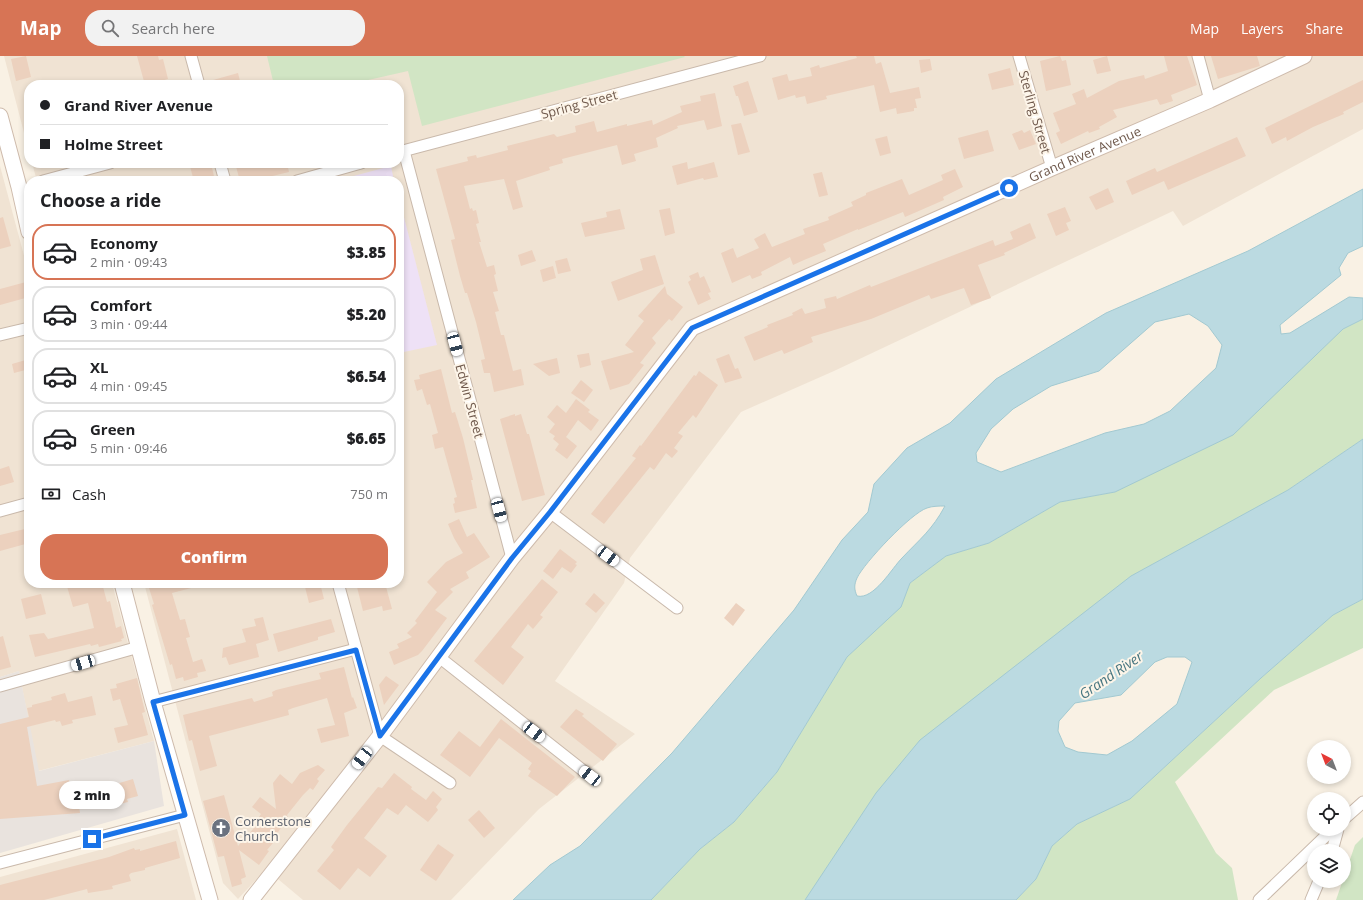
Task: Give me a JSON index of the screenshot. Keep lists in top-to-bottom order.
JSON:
{
  "streets": {
    "street": [
      "Spring Street",
      "Sterling Street",
      "Grand River Avenue",
      "Edwin Street"
    ]
  },
  "crossings": [
    ["Sterling Street", "Grand River Avenue"],
    ["Grand River Avenue", "Edwin Street"]
  ],
  "water": ["Grand River"],
  "places": {
    "church": ["Cornerstone Church"]
  },
  "north": "top left",
  "page": {
    "header": "Map",
    "search": "Search here",
    "nav": ["Map", "Layers", "Share"],
    "banner": ["Grand River Avenue", "Holme Street"],
    "heading": "Choose a ride",
    "list": [
      {
        "name": "Economy",
        "note": "2 min · 09:43",
        "value": "$3.85"
      },
      {
        "name": "Comfort",
        "note": "3 min · 09:44",
        "value": "$5.20"
      },
      {
        "name": "XL",
        "note": "4 min · 09:45",
        "value": "$6.54"
      },
      {
        "name": "Green",
        "note": "5 min · 09:46",
        "value": "$6.65"
      }
    ],
    "pay": ["Cash", "750 m"],
    "buttons": "Confirm",
    "bubble": "2 min"
  }
}
